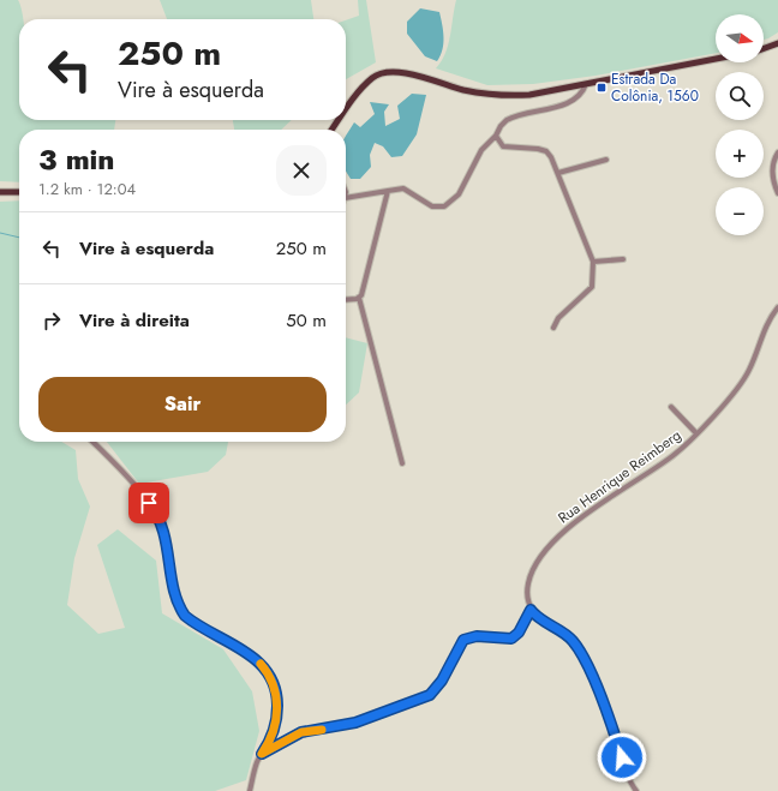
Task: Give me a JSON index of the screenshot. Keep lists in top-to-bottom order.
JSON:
{
  "streets": {
    "street": ["Rua Henrique Reimberg"]
  },
  "places": {
    "transit": ["Estrada Da Colônia, 1560"]
  },
  "north": "right",
  "page": {
    "map_buttons": ["+", "−"],
    "turn": ["250 m", "Vire à esquerda"],
    "heading": ["3 min", "1.2 km · 12:04"],
    "list": [
      {
        "name": "Vire à esquerda",
        "value": "250 m"
      },
      {
        "name": "Vire à direita",
        "value": "50 m"
      }
    ],
    "buttons": "Sair"
  }
}
